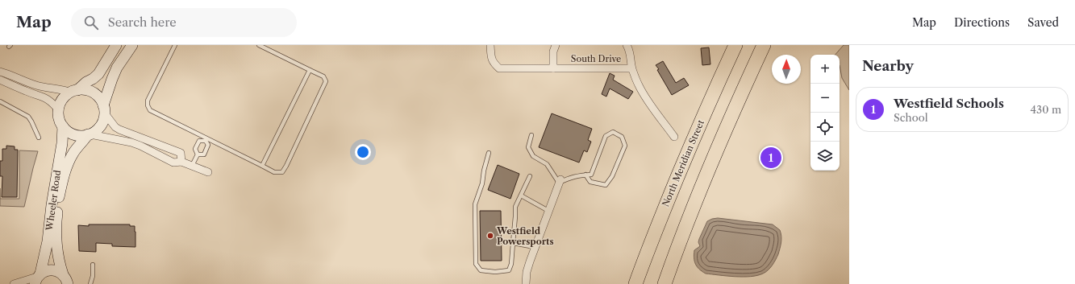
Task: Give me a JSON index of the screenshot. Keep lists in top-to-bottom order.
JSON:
{
  "streets": {
    "highway": ["North Meridian Street"],
    "street": ["South Drive", "Wheeler Road"]
  },
  "places": ["Westfield Powersports"],
  "north": "top",
  "page": {
    "header": "Map",
    "search": "Search here",
    "nav": ["Map", "Directions", "Saved"],
    "heading": "Nearby",
    "map_buttons": ["+", "−"],
    "list": [
      {
        "mark": "1",
        "name": "Westfield Schools",
        "note": "School",
        "value": "430 m"
      }
    ],
    "pins": "1"
  }
}
